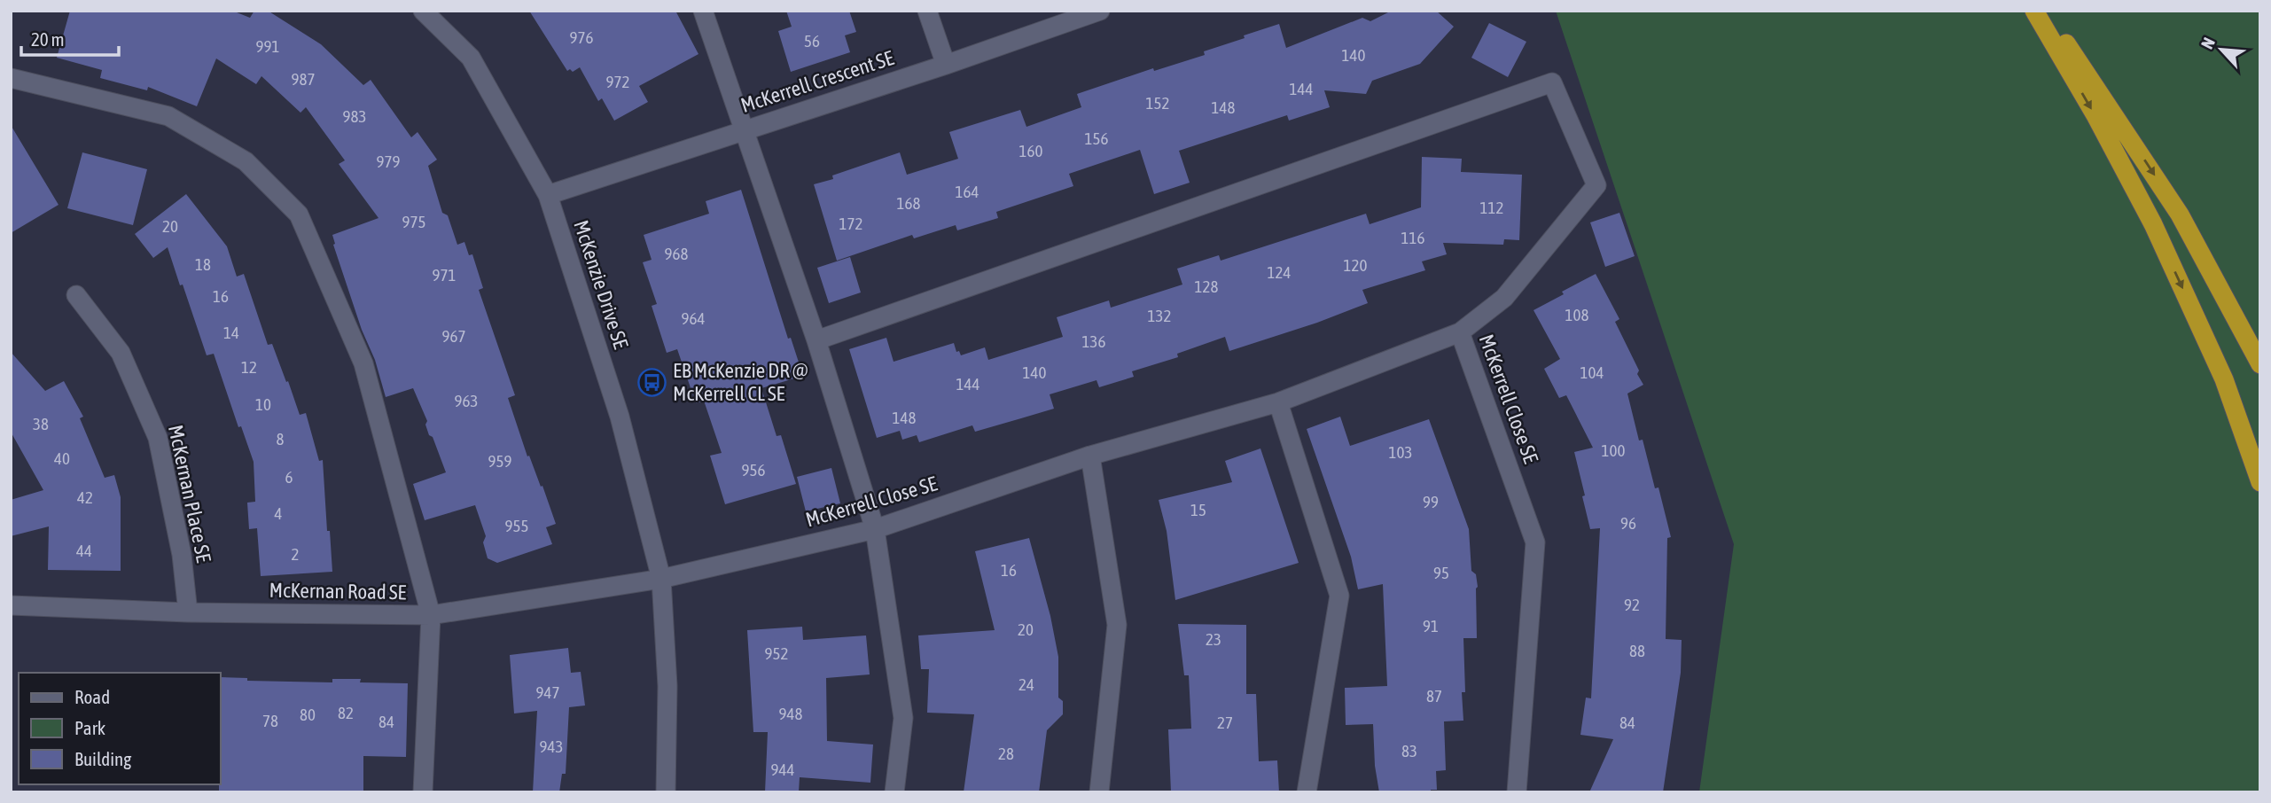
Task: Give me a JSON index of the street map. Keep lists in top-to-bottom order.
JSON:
{
  "streets": {
    "street": [
      "McKerrell Crescent SE",
      "McKenzie Drive SE",
      "McKerrell Close SE",
      "McKernan Place SE",
      "McKernan Road SE"
    ]
  },
  "crossings": [
    ["McKerrell Crescent SE", "McKenzie Drive SE"],
    ["McKenzie Drive SE", "McKerrell Close SE"],
    ["McKenzie Drive SE", "McKernan Road SE"],
    ["McKerrell Close SE", "McKernan Road SE"],
    ["McKernan Place SE", "McKernan Road SE"]
  ],
  "places": {
    "bus stop": ["EB McKenzie DR @ McKerrell CL SE"]
  },
  "house_numbers": [
    "976",
    "56",
    "991",
    "140",
    "987",
    "972",
    "144",
    "152",
    "148",
    "983",
    "156",
    "160",
    "979",
    "164",
    "168",
    "112",
    "975",
    "172",
    "20",
    "116",
    "968",
    "18",
    "120",
    "124",
    "971",
    "128",
    "16",
    "108",
    "132",
    "964",
    "14",
    "967",
    "136",
    "12",
    "140",
    "104",
    "144",
    "963",
    "10",
    "148",
    "38",
    "8",
    "100",
    "103",
    "40",
    "959",
    "956",
    "6",
    "42",
    "99",
    "15",
    "4",
    "96",
    "955",
    "44",
    "2",
    "16",
    "95",
    "92",
    "91",
    "20",
    "23",
    "88",
    "952",
    "24",
    "947",
    "87",
    "82",
    "948",
    "80",
    "78",
    "84",
    "27",
    "84",
    "943",
    "83",
    "28",
    "944"
  ],
  "legend": ["Road", "Park", "Building"],
  "scale_bar": "20 m",
  "north": "top left"
}
